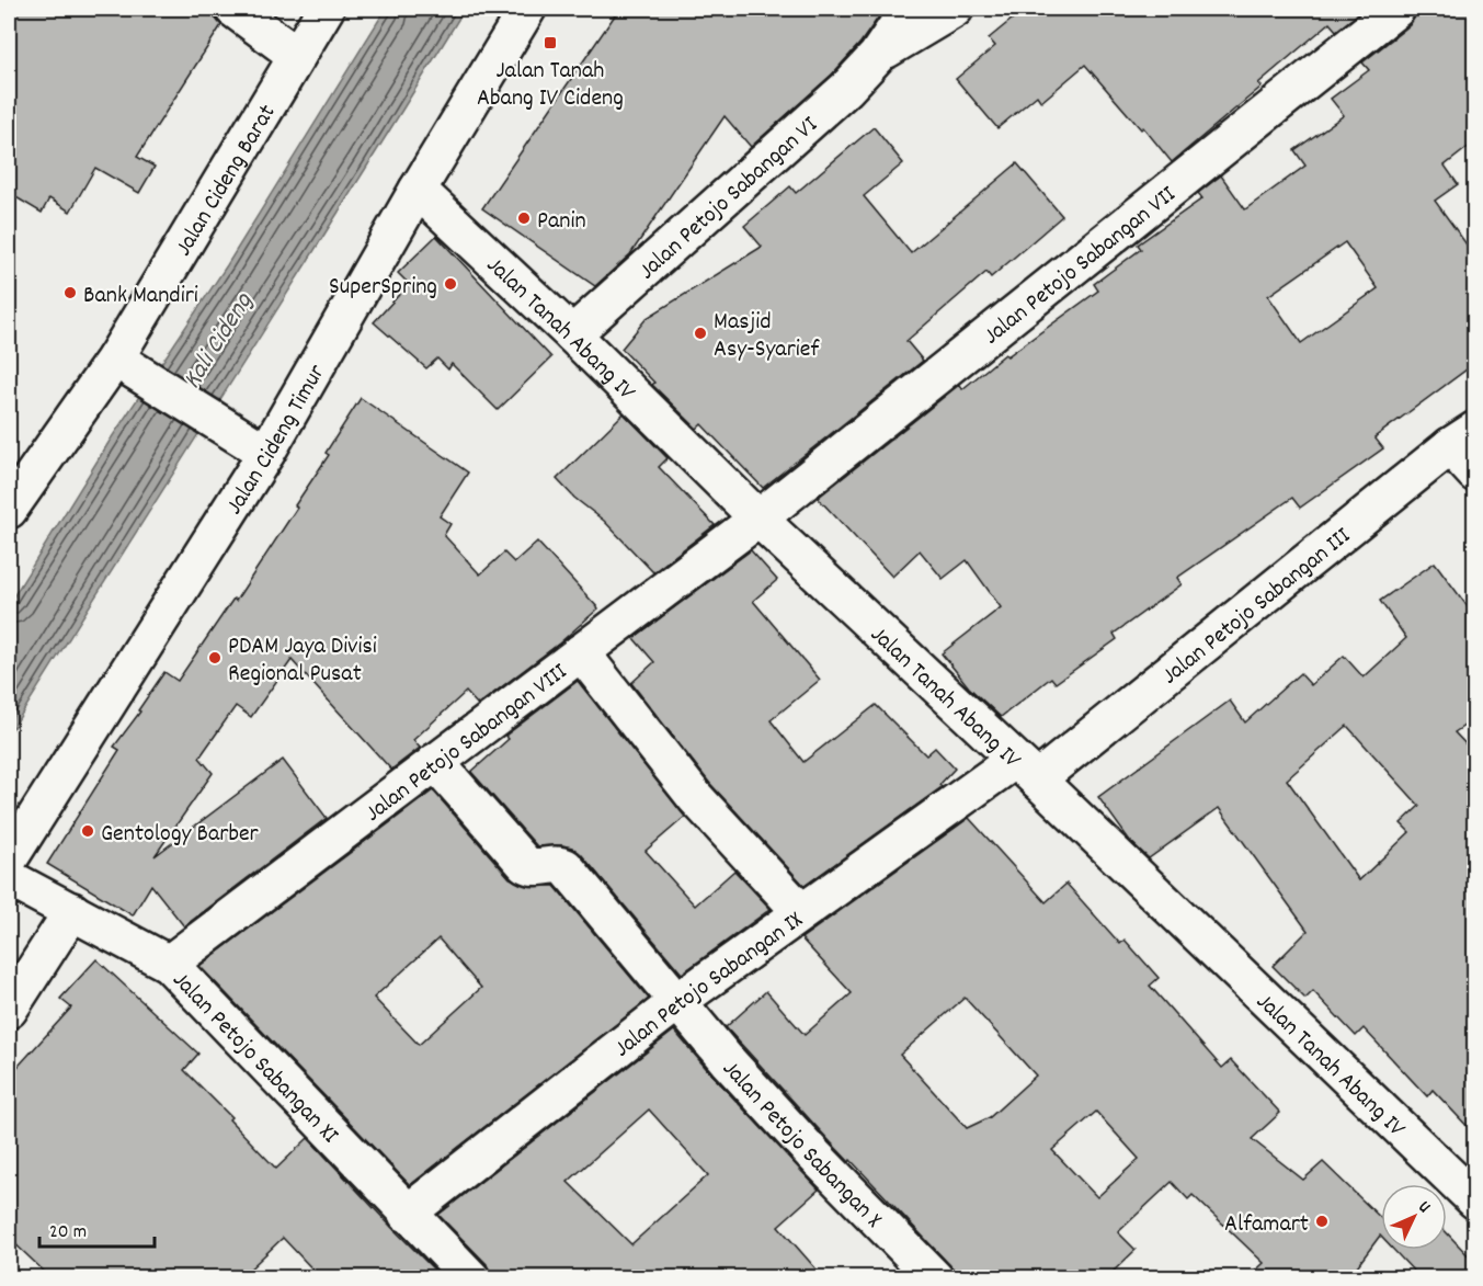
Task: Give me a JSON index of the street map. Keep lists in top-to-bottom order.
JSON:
{
  "streets": {
    "street": [
      "Jalan Cideng Barat",
      "Jalan Petojo Sabangan VI",
      "Jalan Petojo Sabangan VII",
      "Jalan Tanah Abang IV",
      "Jalan Cideng Timur",
      "Jalan Petojo Sabangan III",
      "Jalan Petojo Sabangan VIII",
      "Jalan Petojo Sabangan IX",
      "Jalan Petojo Sabangan XI",
      "Jalan Petojo Sabangan X"
    ]
  },
  "crossings": [
    ["Jalan Petojo Sabangan VI", "Jalan Tanah Abang IV"],
    ["Jalan Petojo Sabangan VII", "Jalan Tanah Abang IV"],
    ["Jalan Petojo Sabangan VII", "Jalan Petojo Sabangan VIII"],
    ["Jalan Tanah Abang IV", "Jalan Cideng Timur"],
    ["Jalan Tanah Abang IV", "Jalan Petojo Sabangan III"],
    ["Jalan Tanah Abang IV", "Jalan Petojo Sabangan VIII"],
    ["Jalan Tanah Abang IV", "Jalan Petojo Sabangan IX"],
    ["Jalan Petojo Sabangan III", "Jalan Petojo Sabangan IX"],
    ["Jalan Petojo Sabangan VIII", "Jalan Petojo Sabangan XI"],
    ["Jalan Petojo Sabangan VIII", "Jalan Petojo Sabangan X"],
    ["Jalan Petojo Sabangan IX", "Jalan Petojo Sabangan XI"],
    ["Jalan Petojo Sabangan IX", "Jalan Petojo Sabangan X"]
  ],
  "water": ["Kali Cideng"],
  "places": {
    "transit": ["Jalan Tanah Abang IV Cideng"],
    "other": [
      "Panin",
      "SuperSpring",
      "Bank Mandiri",
      "Masjid Asy-Syarief",
      "PDAM Jaya Divisi Regional Pusat",
      "Gentology Barber",
      "Alfamart"
    ]
  },
  "scale_bar": "20 m",
  "north": "top right"
}
